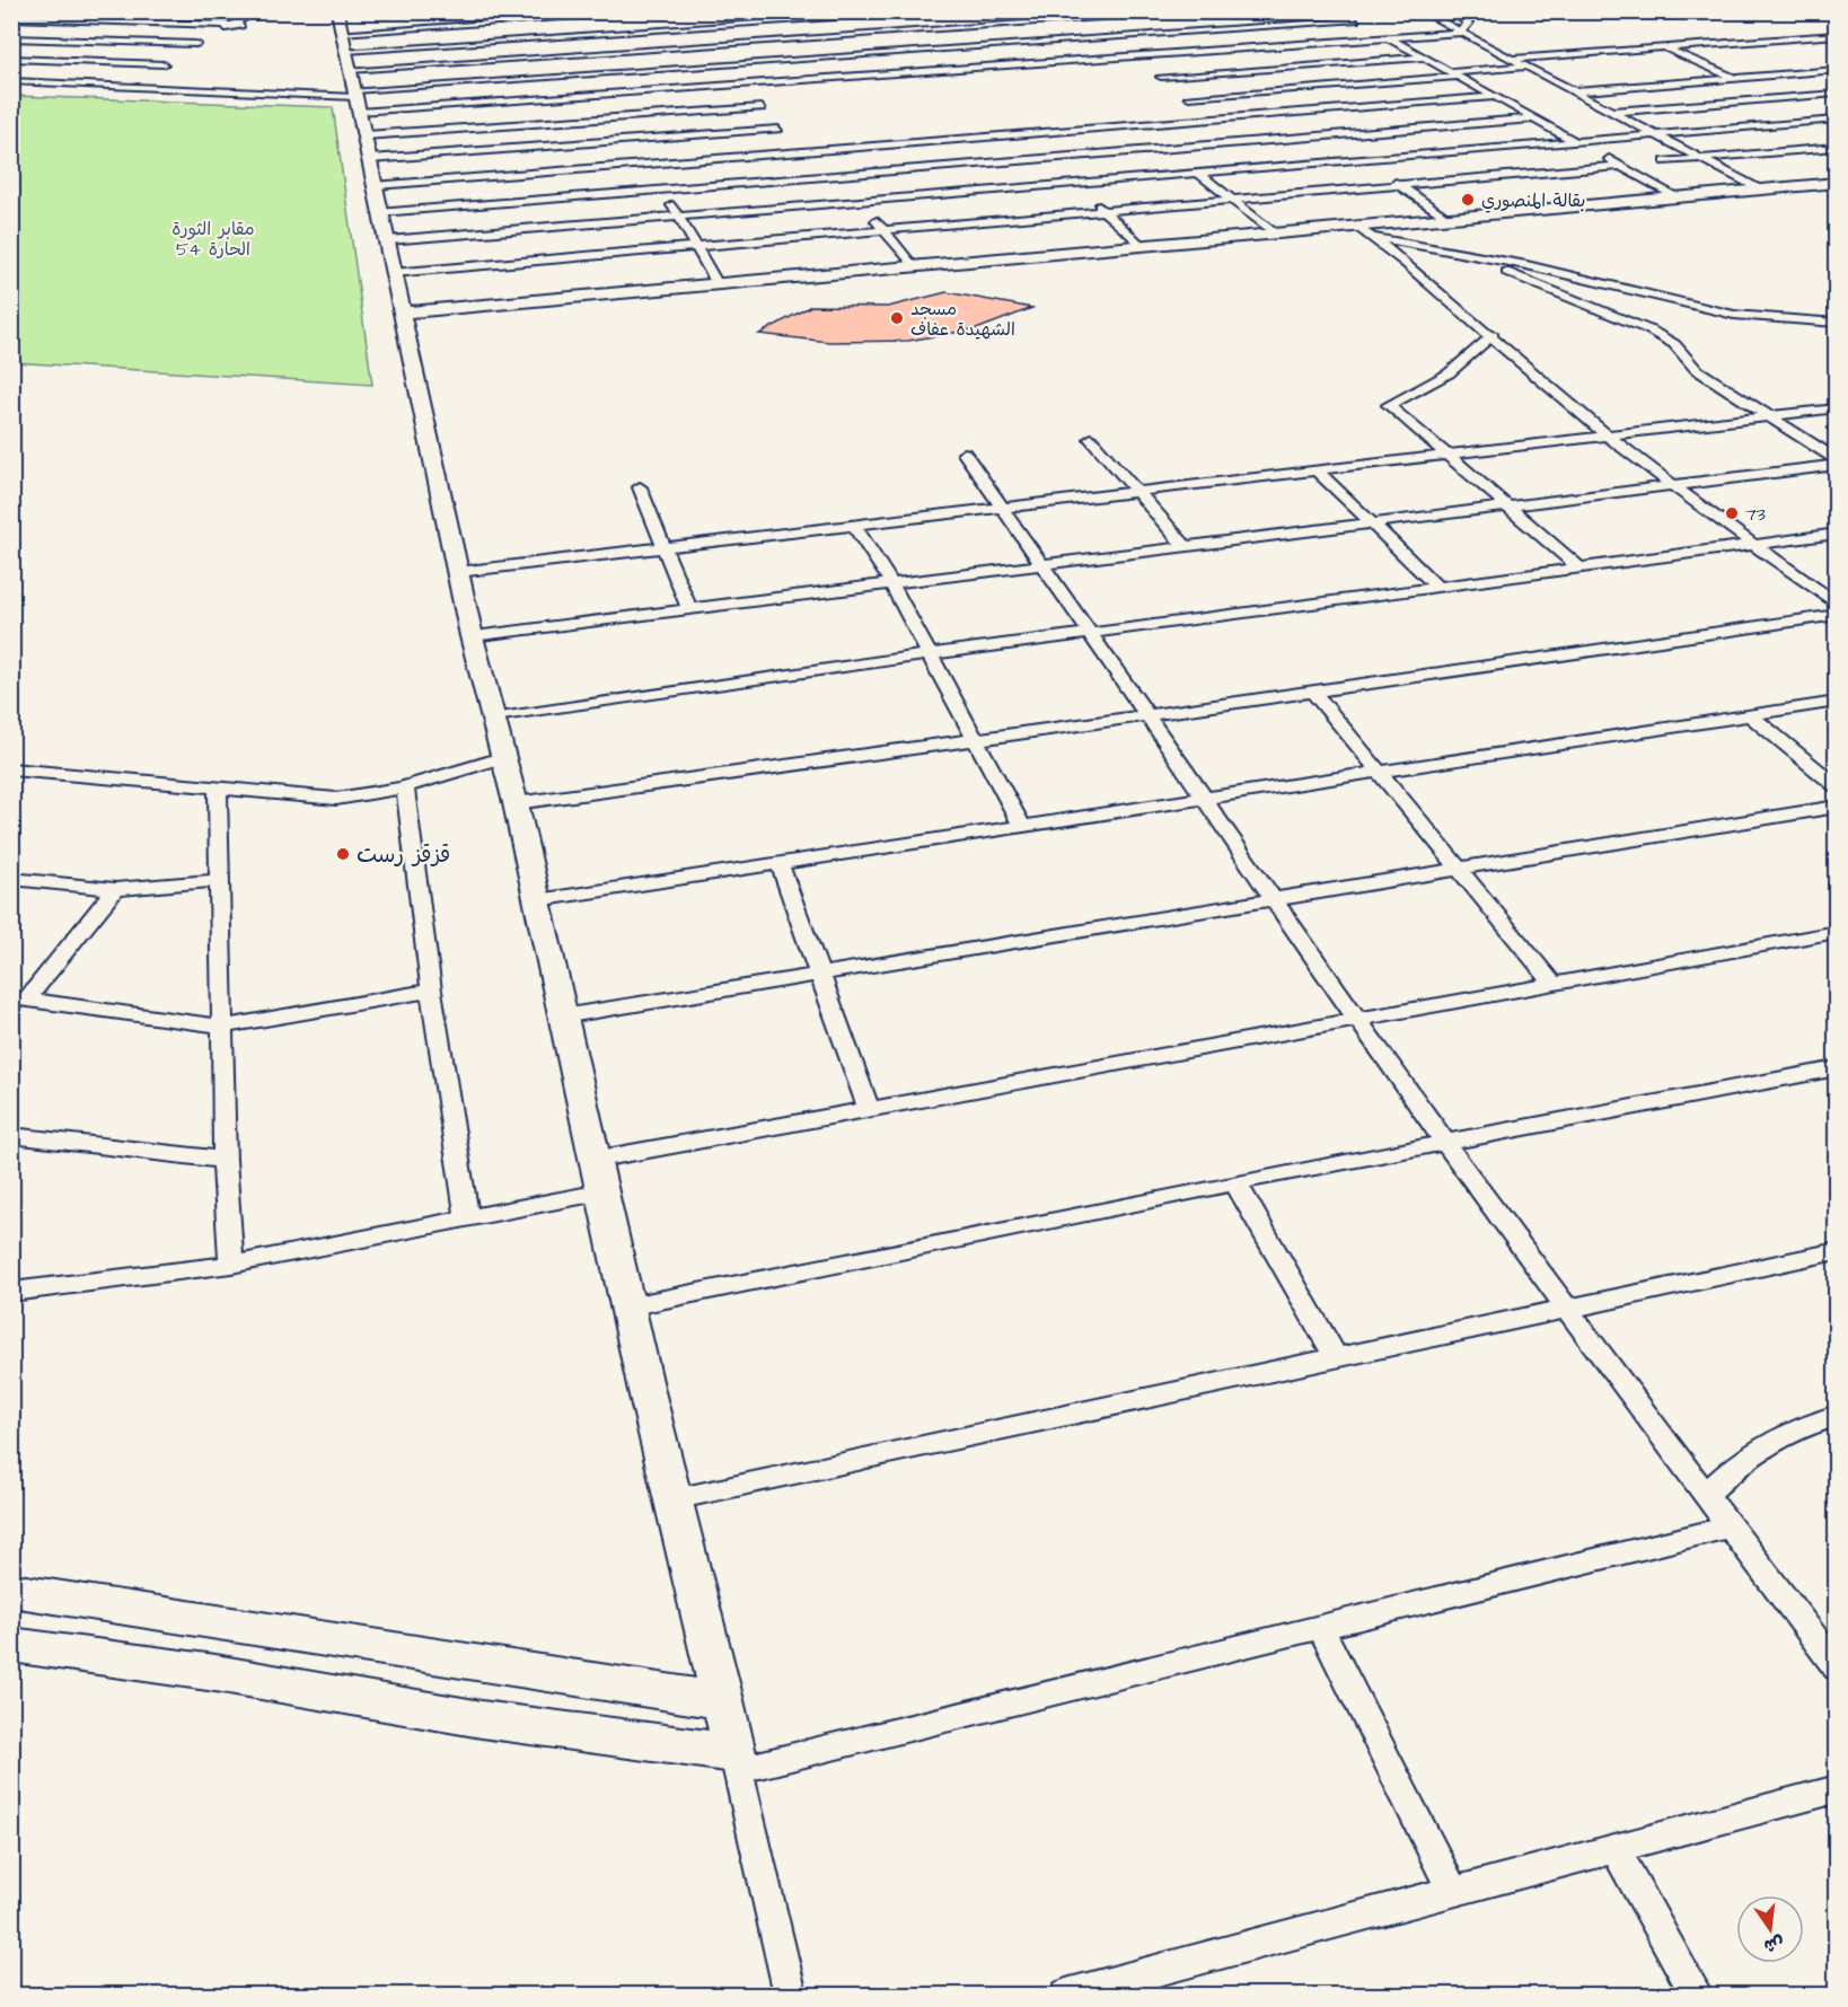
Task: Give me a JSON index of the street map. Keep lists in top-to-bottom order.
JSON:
{
  "parks": ["مقابر الثورة الحارة 54"],
  "places": [
    "بقالة المنصوري",
    "مسجد الشهيدة عفاف",
    "73",
    "قزقز رست"
  ],
  "north": "bottom"
}
